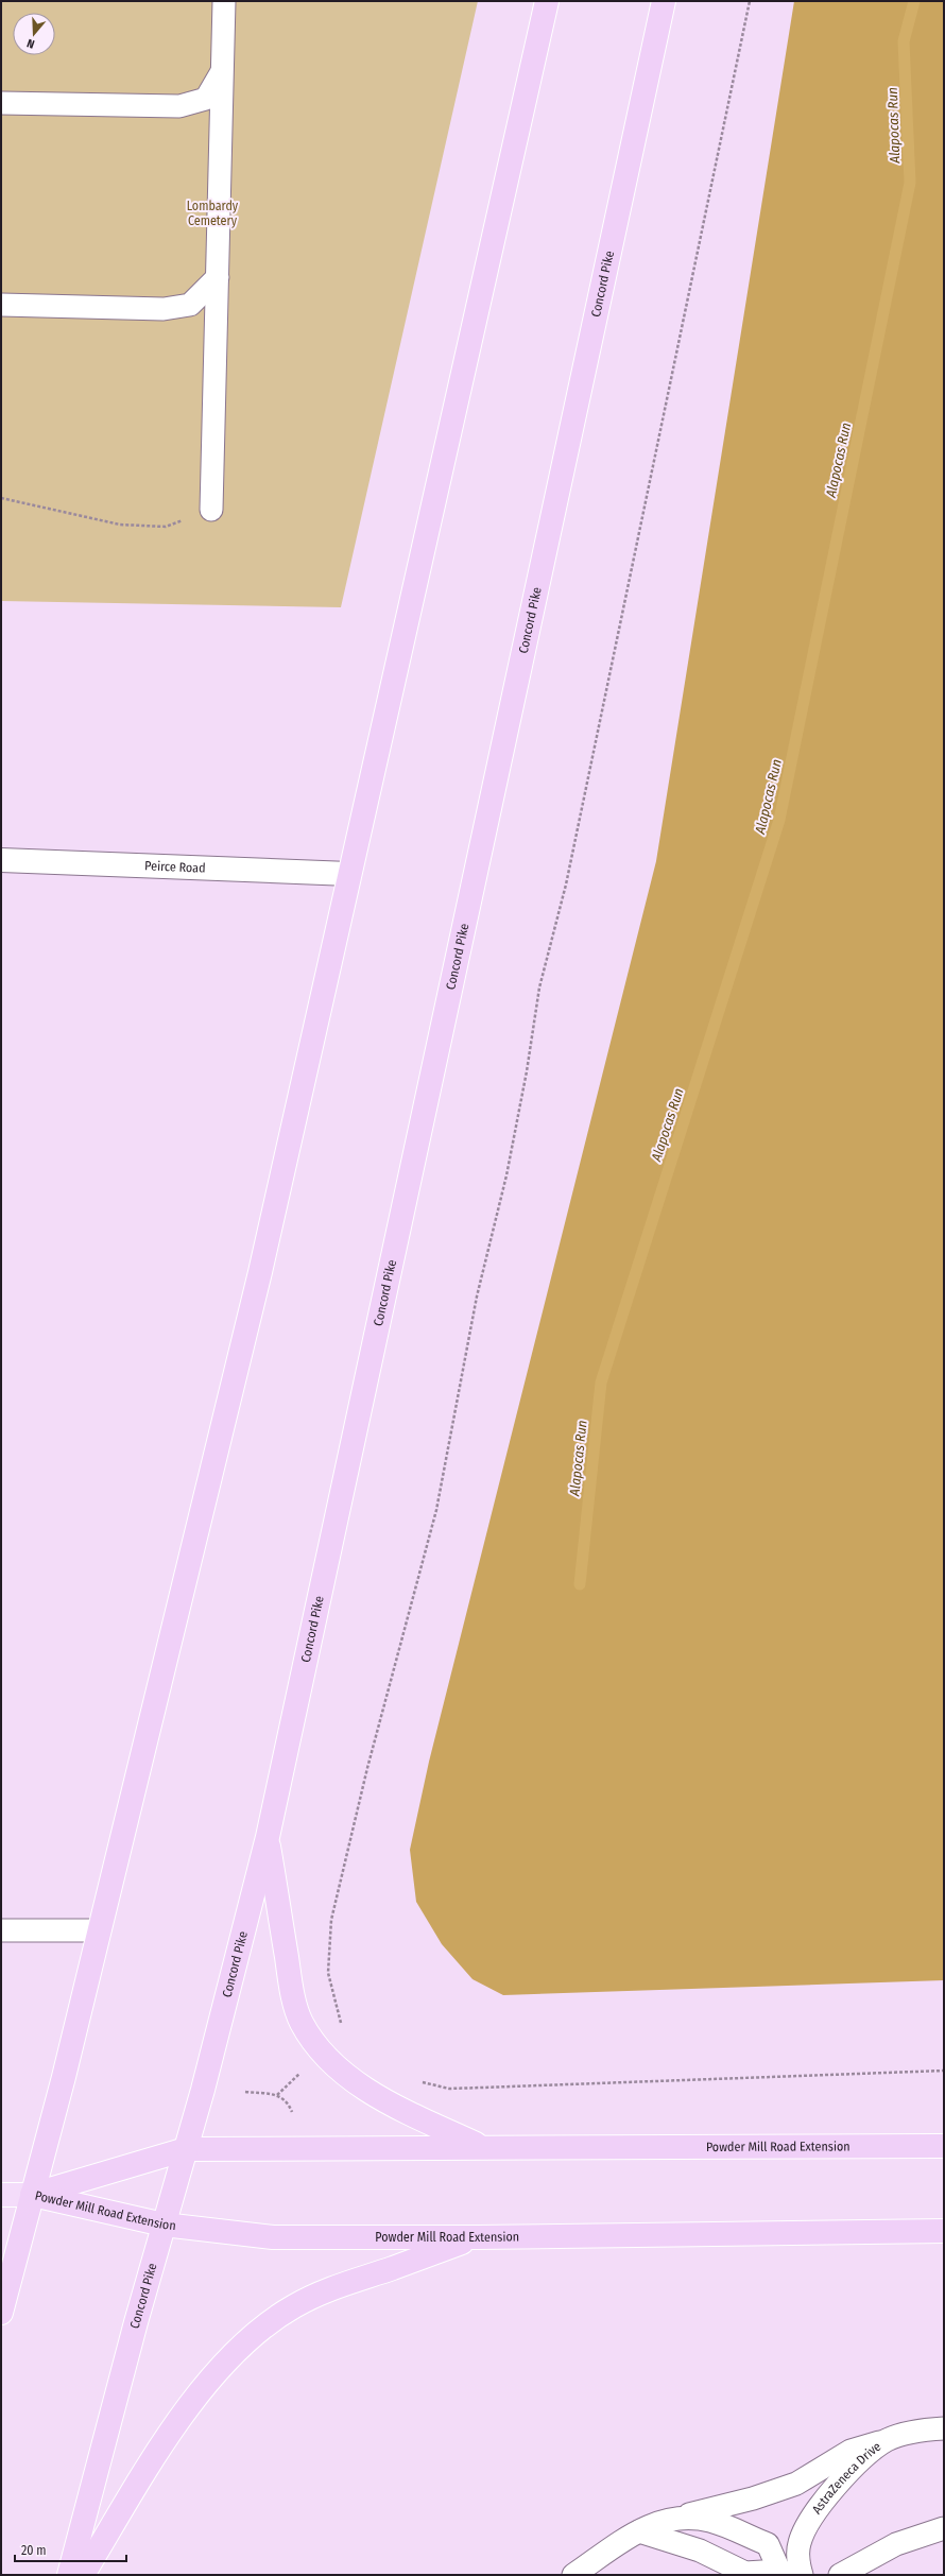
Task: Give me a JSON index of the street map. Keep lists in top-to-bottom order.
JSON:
{
  "streets": {
    "highway": ["Concord Pike", "Powder Mill Road Extension"],
    "street": ["Peirce Road"],
    "lane": ["AstraZeneca Drive"]
  },
  "crossings": [
    ["Concord Pike", "Powder Mill Road Extension"]
  ],
  "water": ["Alapocas Run"],
  "parks": ["Lombardy Cemetery"],
  "scale_bar": "20 m",
  "north": "bottom"
}
